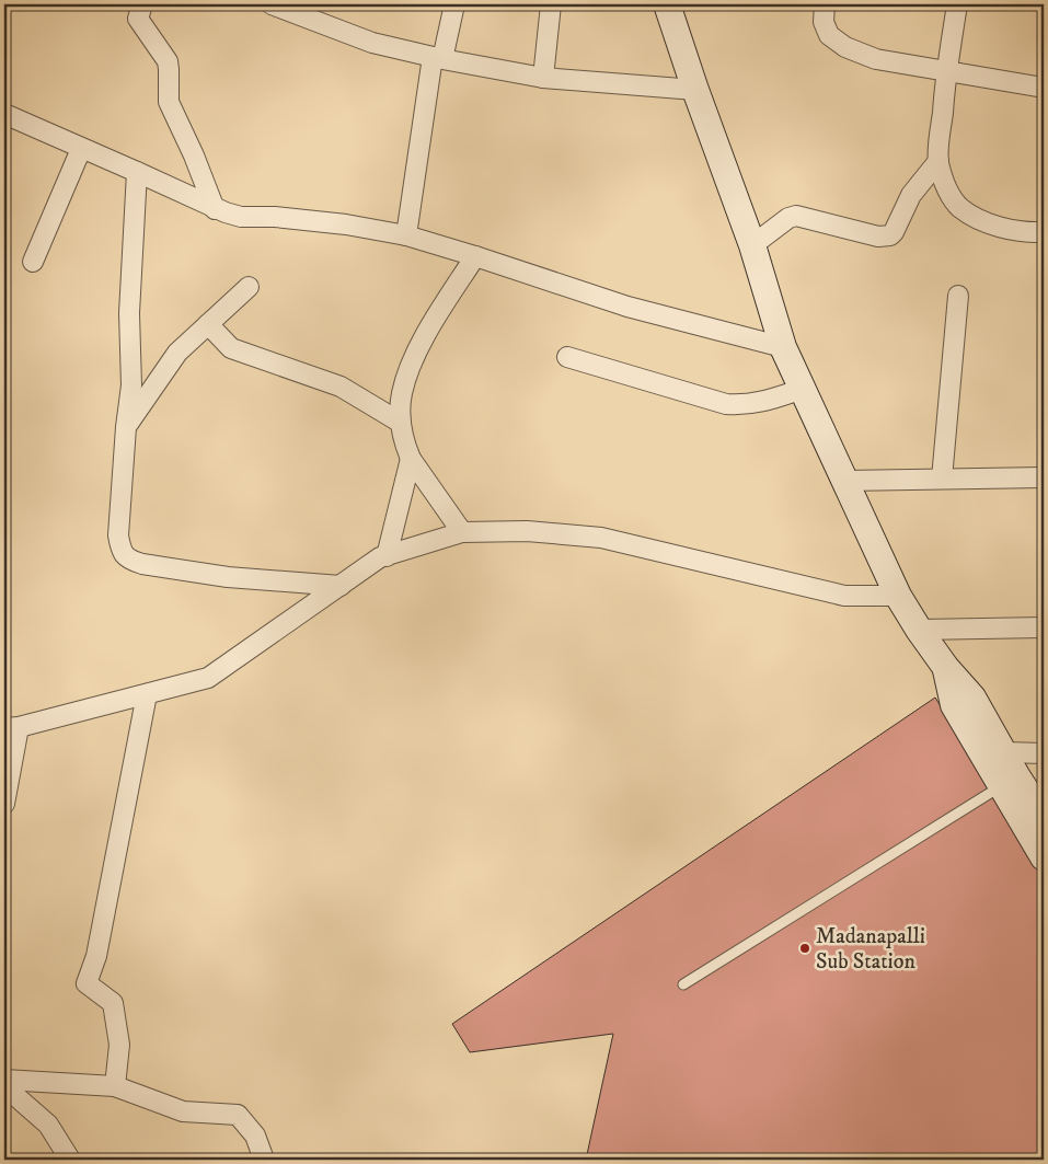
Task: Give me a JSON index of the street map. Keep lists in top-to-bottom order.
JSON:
{
  "places": ["Madanapalli Sub Station"]
}
